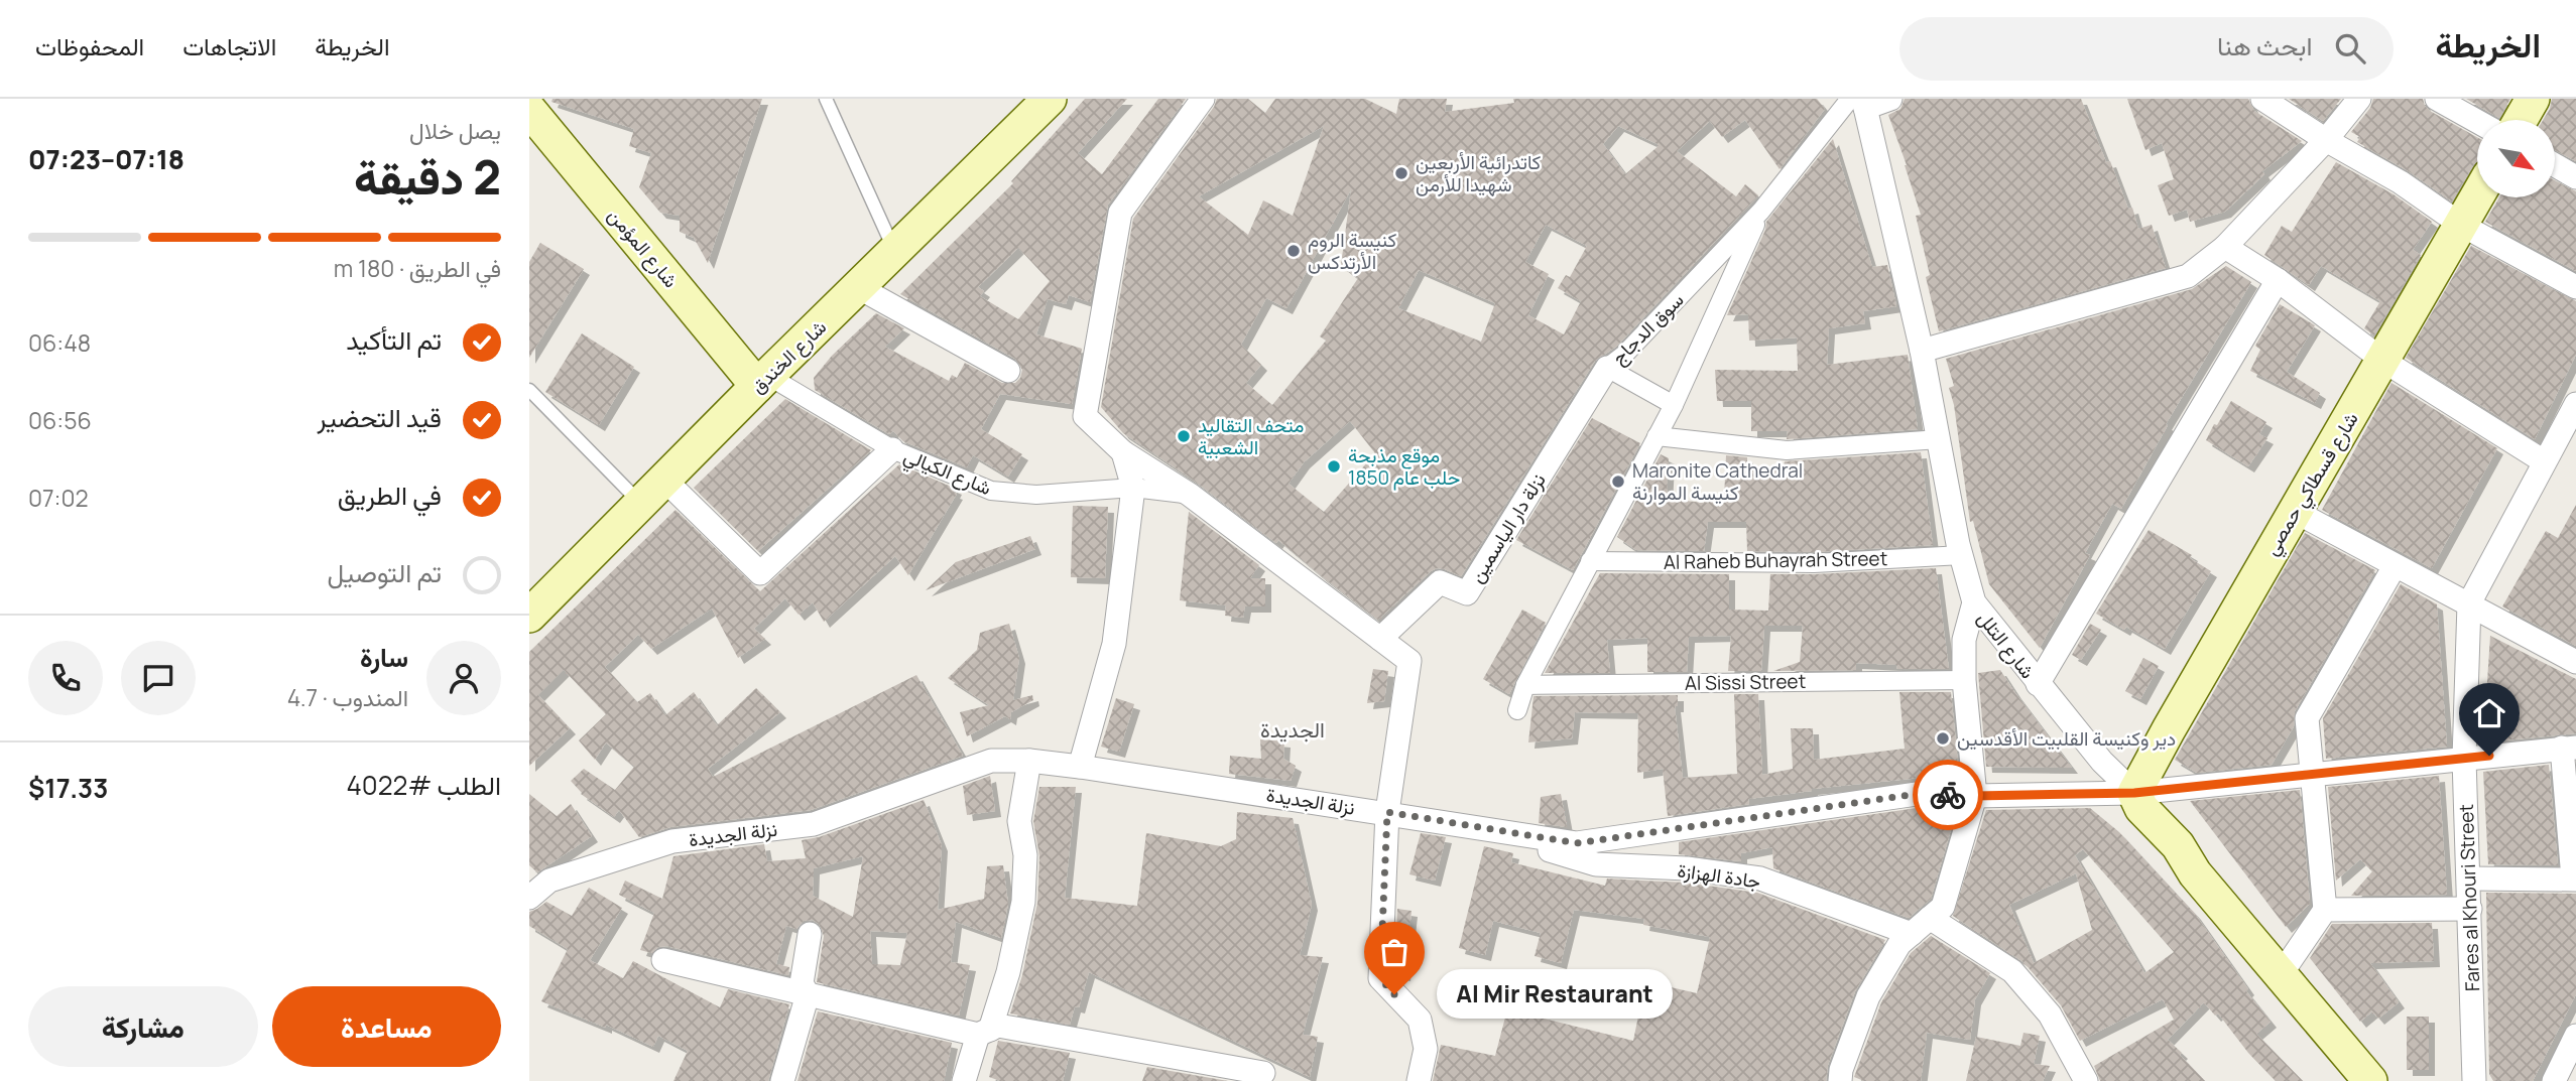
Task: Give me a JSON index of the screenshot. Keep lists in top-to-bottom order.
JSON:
{
  "streets": {
    "main road": [
      "شارع المؤمن",
      "شارع الخندق",
      "شارع قسطاكي حمصي",
      "شارع التلل"
    ],
    "street": [
      "سوق الدجاج",
      "شارع الكيالي",
      "نزلة دار الياسمين",
      "Al Raheb Buhayrah Street",
      "Al Sissi Street",
      "نزلة الجديدة",
      "جادة الهزازة",
      "Fares al Khouri Street"
    ]
  },
  "crossings": [
    ["شارع المؤمن", "شارع الخندق"],
    ["شارع المؤمن", "شارع الكيالي"],
    ["سوق الدجاج", "نزلة دار الياسمين"],
    ["سوق الدجاج", "شارع التلل"],
    ["شارع الخندق", "شارع الكيالي"],
    ["شارع قسطاكي حمصي", "شارع التلل"],
    ["شارع قسطاكي حمصي", "نزلة الجديدة"],
    ["Al Raheb Buhayrah Street", "شارع التلل"],
    ["شارع التلل", "نزلة الجديدة"],
    ["نزلة الجديدة", "جادة الهزازة"],
    ["نزلة الجديدة", "Fares al Khouri Street"]
  ],
  "districts": ["الجديدة"],
  "places": [
    "كاتدرائية الأربعين شهيدا للأرمن",
    "كنيسة الروم الأرتدكس",
    "متحف التقاليد الشعبية",
    "موقع مذبحة حلب عام 1850",
    "Maronite Cathedral كنيسة الموارنة",
    "دير وكنيسة القلبيت الأقدسين",
    "Al Mir Restaurant"
  ],
  "north": "bottom right",
  "page": {
    "header": "الخريطة",
    "search": "ابحث هنا",
    "nav": ["الخريطة", "الاتجاهات", "المحفوظات"],
    "heading": ["2 دقيقة", "يصل خلال", "07:18–07:23"],
    "panel": [
      "سارة",
      "المندوب · 4.7",
      "الطلب #4022",
      "$17.33"
    ],
    "bar": "في الطريق · 180 m",
    "list": [
      ["تم التأكيد", "06:48"],
      ["قيد التحضير", "06:56"],
      ["في الطريق", "07:02"],
      "تم التوصيل"
    ],
    "bubble": "Al Mir Restaurant",
    "buttons": ["مساعدة", "مشاركة"]
  }
}
